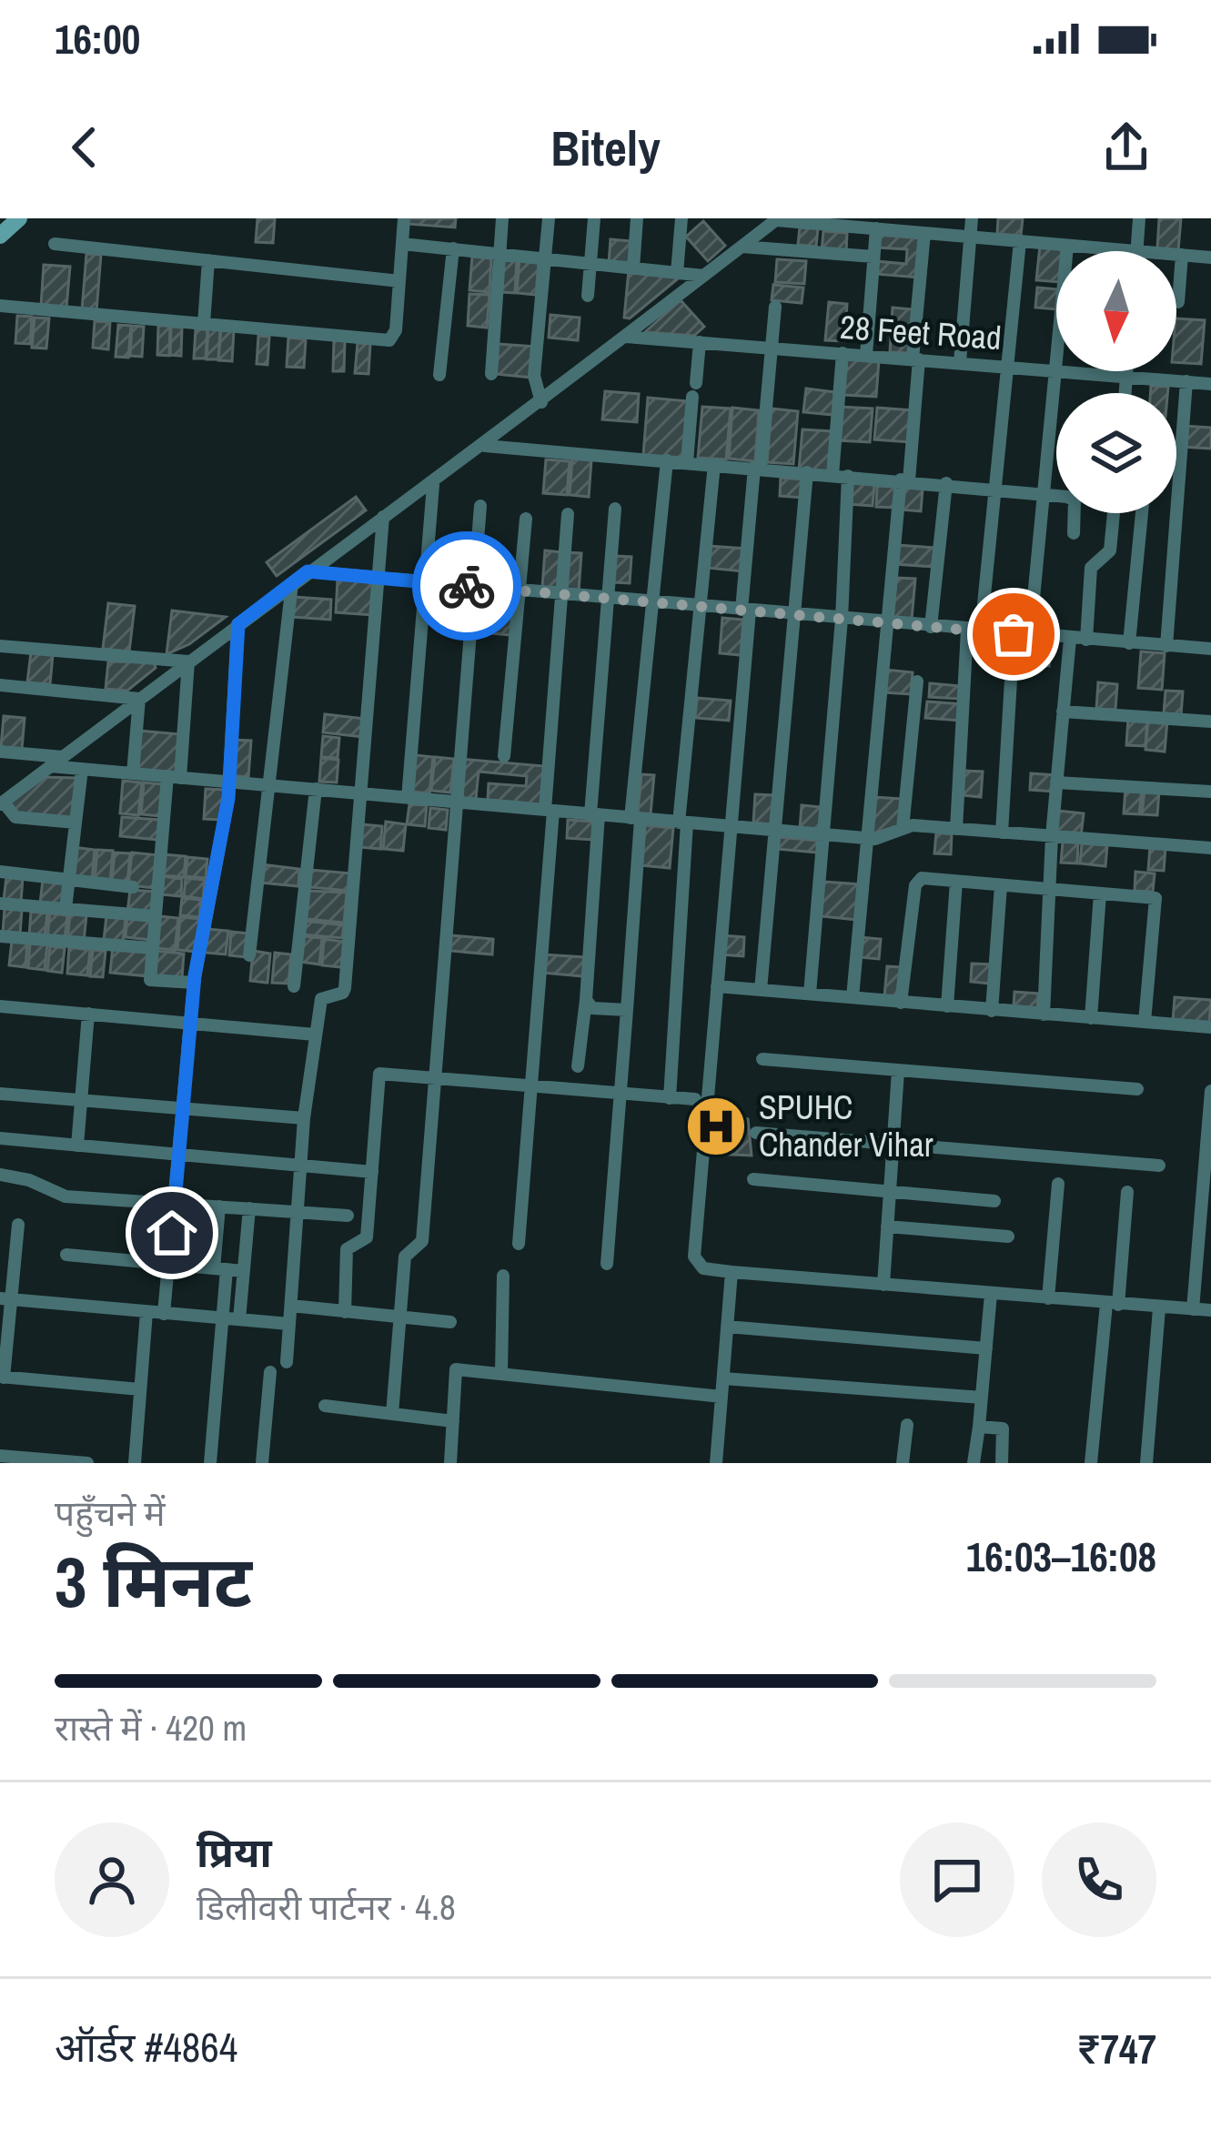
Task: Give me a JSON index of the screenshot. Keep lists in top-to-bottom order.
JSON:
{
  "streets": {
    "street": ["28 Feet Road"]
  },
  "places": {
    "hospital": ["SPUHC Chander Vihar"]
  },
  "north": "bottom",
  "page": {
    "status": "16:00",
    "header": "Bitely",
    "heading": ["3 मिनट", "पहुँचने में", "16:03–16:08"],
    "panel": [
      "प्रिया",
      "डिलीवरी पार्टनर · 4.8",
      "ऑर्डर #4864",
      "₹747"
    ],
    "bar": "रास्ते में · 420 m"
  }
}
